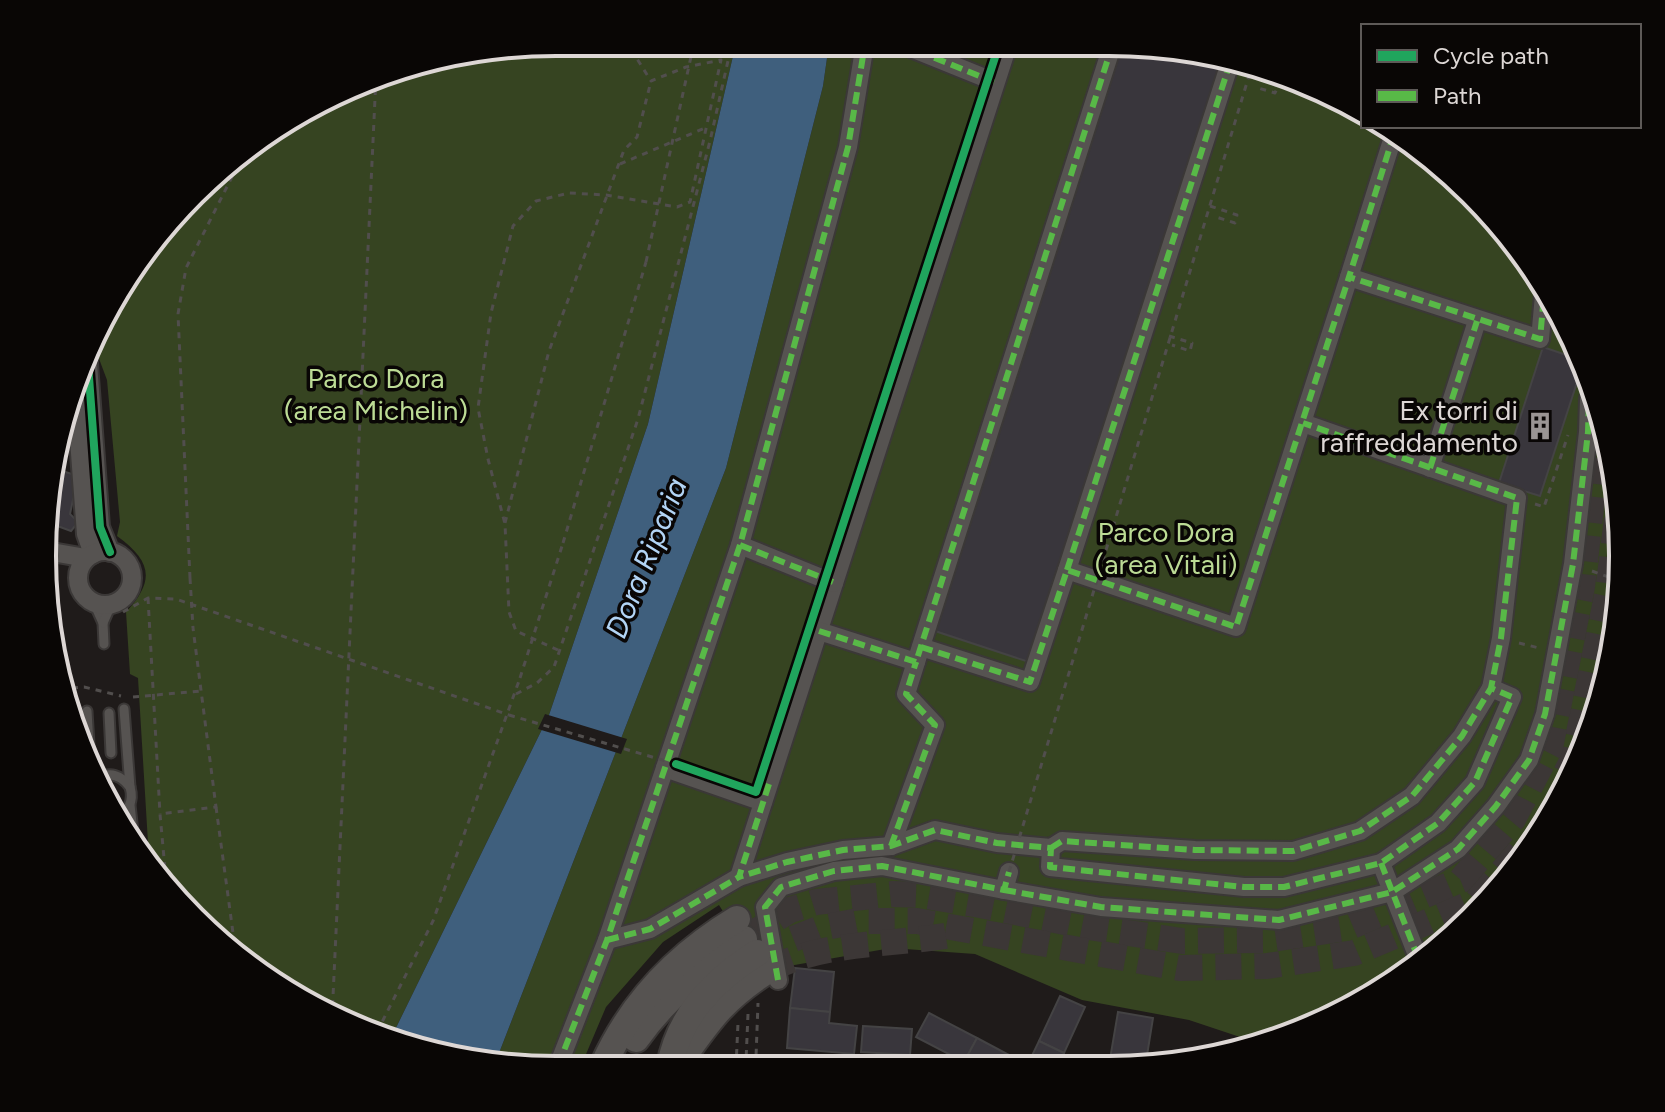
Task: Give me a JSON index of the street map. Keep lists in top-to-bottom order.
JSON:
{
  "water": ["Dora Riparia"],
  "parks": ["Parco Dora (area Michelin)", "Parco Dora (area Vitali)"],
  "places": {
    "building": ["Ex torri di raffreddamento"]
  },
  "legend": ["Cycle path", "Path"]
}
